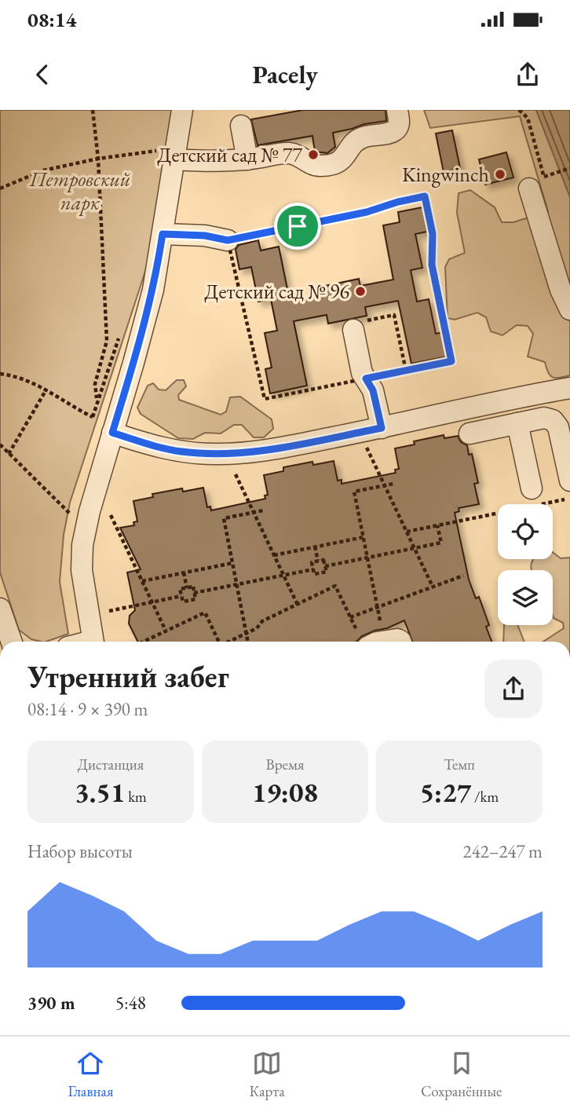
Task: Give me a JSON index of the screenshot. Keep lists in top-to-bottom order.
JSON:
{
  "parks": ["Петровский парк"],
  "places": ["Детский сад № 77", "Kingwinch", "Детский сад № 96"],
  "page": {
    "status": "08:14",
    "header": "Pacely",
    "heading": ["Утренний забег", "08:14 · 9 × 390 m"],
    "stats": [
      ["Дистанция", "3.51 km"],
      ["Время", "19:08"],
      ["Темп", "5:27 /km"]
    ],
    "chart": ["Набор высоты", "242–247 m"],
    "list": [
      {
        "name": "390 m",
        "note": "5:48"
      }
    ],
    "tabs": ["Главная", "Карта", "Сохранённые"]
  }
}
